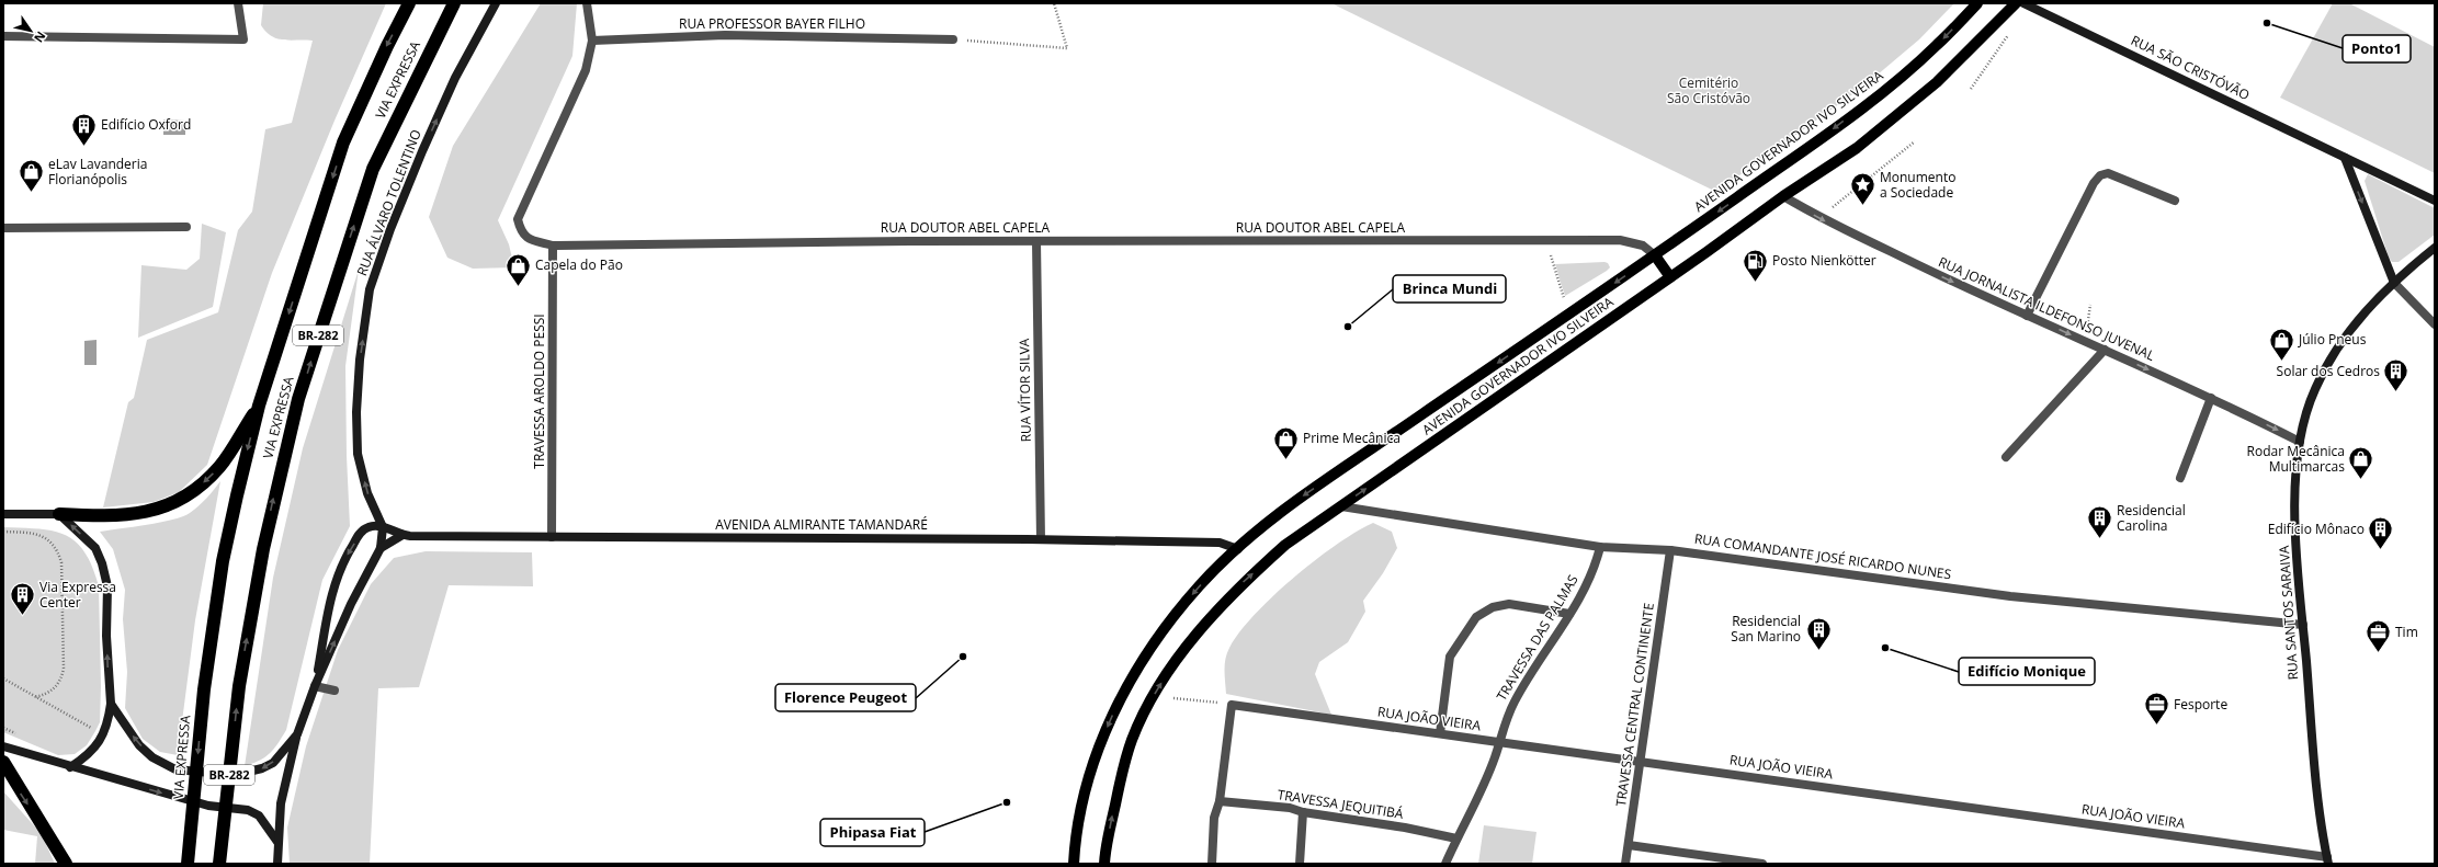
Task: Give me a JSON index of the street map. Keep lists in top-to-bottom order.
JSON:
{
  "streets": {
    "highway": ["VIA EXPRESSA", "BR-282"],
    "main road": [
      "RUA SÃO CRISTÓVÃO",
      "AVENIDA GOVERNADOR IVO SILVEIRA",
      "RUA ÁLVARO TOLENTINO",
      "AVENIDA ALMIRANTE TAMANDARÉ",
      "RUA SANTOS SARAIVA"
    ],
    "street": [
      "RUA PROFESSOR BAYER FILHO",
      "RUA DOUTOR ABEL CAPELA",
      "RUA JORNALISTA ILDEFONSO JUVENAL",
      "RUA VÍTOR SILVA",
      "TRAVESSA AROLDO PESSI",
      "RUA COMANDANTE JOSÉ RICARDO NUNES",
      "TRAVESSA DAS PALMAS",
      "TRAVESSA CENTRAL CONTINENTE",
      "RUA JOÃO VIEIRA",
      "TRAVESSA JEQUITIBÁ"
    ]
  },
  "crossings": [
    ["RUA PROFESSOR BAYER FILHO", "RUA DOUTOR ABEL CAPELA"],
    ["AVENIDA GOVERNADOR IVO SILVEIRA", "RUA DOUTOR ABEL CAPELA"],
    ["AVENIDA GOVERNADOR IVO SILVEIRA", "RUA JORNALISTA ILDEFONSO JUVENAL"],
    ["AVENIDA GOVERNADOR IVO SILVEIRA", "AVENIDA ALMIRANTE TAMANDARÉ"],
    ["AVENIDA GOVERNADOR IVO SILVEIRA", "RUA COMANDANTE JOSÉ RICARDO NUNES"],
    ["RUA ÁLVARO TOLENTINO", "AVENIDA ALMIRANTE TAMANDARÉ"],
    ["RUA DOUTOR ABEL CAPELA", "RUA VÍTOR SILVA"],
    ["RUA DOUTOR ABEL CAPELA", "TRAVESSA AROLDO PESSI"],
    ["RUA JORNALISTA ILDEFONSO JUVENAL", "RUA SANTOS SARAIVA"],
    ["RUA VÍTOR SILVA", "AVENIDA ALMIRANTE TAMANDARÉ"],
    ["TRAVESSA AROLDO PESSI", "AVENIDA ALMIRANTE TAMANDARÉ"],
    ["RUA COMANDANTE JOSÉ RICARDO NUNES", "RUA SANTOS SARAIVA"],
    ["RUA COMANDANTE JOSÉ RICARDO NUNES", "TRAVESSA DAS PALMAS"],
    ["RUA COMANDANTE JOSÉ RICARDO NUNES", "TRAVESSA CENTRAL CONTINENTE"],
    ["RUA SANTOS SARAIVA", "RUA JOÃO VIEIRA"],
    ["TRAVESSA DAS PALMAS", "RUA JOÃO VIEIRA"],
    ["TRAVESSA DAS PALMAS", "TRAVESSA JEQUITIBÁ"],
    ["TRAVESSA CENTRAL CONTINENTE", "RUA JOÃO VIEIRA"]
  ],
  "one_way": ["RUA ÁLVARO TOLENTINO", "RUA JORNALISTA ILDEFONSO JUVENAL"],
  "parks": ["Cemitério São Cristóvão"],
  "places": {
    "other": [
      "Ponto1",
      "Brinca Mundi",
      "Edifício Monique",
      "Florence Peugeot",
      "Phipasa Fiat"
    ],
    "building": [
      "Edifício Oxford",
      "Solar dos Cedros",
      "Residencial Carolina",
      "Edifício Mônaco",
      "Via Expressa Center",
      "Residencial San Marino"
    ],
    "shop": [
      "eLav Lavanderia Florianópolis",
      "Capela do Pão",
      "Júlio Pneus",
      "Prime Mecânica",
      "Rodar Mecânica Multimarcas"
    ],
    "place": ["Monumento a Sociedade"],
    "fuel station": ["Posto Nienkötter"],
    "office": ["Tim", "Fesporte"]
  },
  "north": "bottom right"
}
